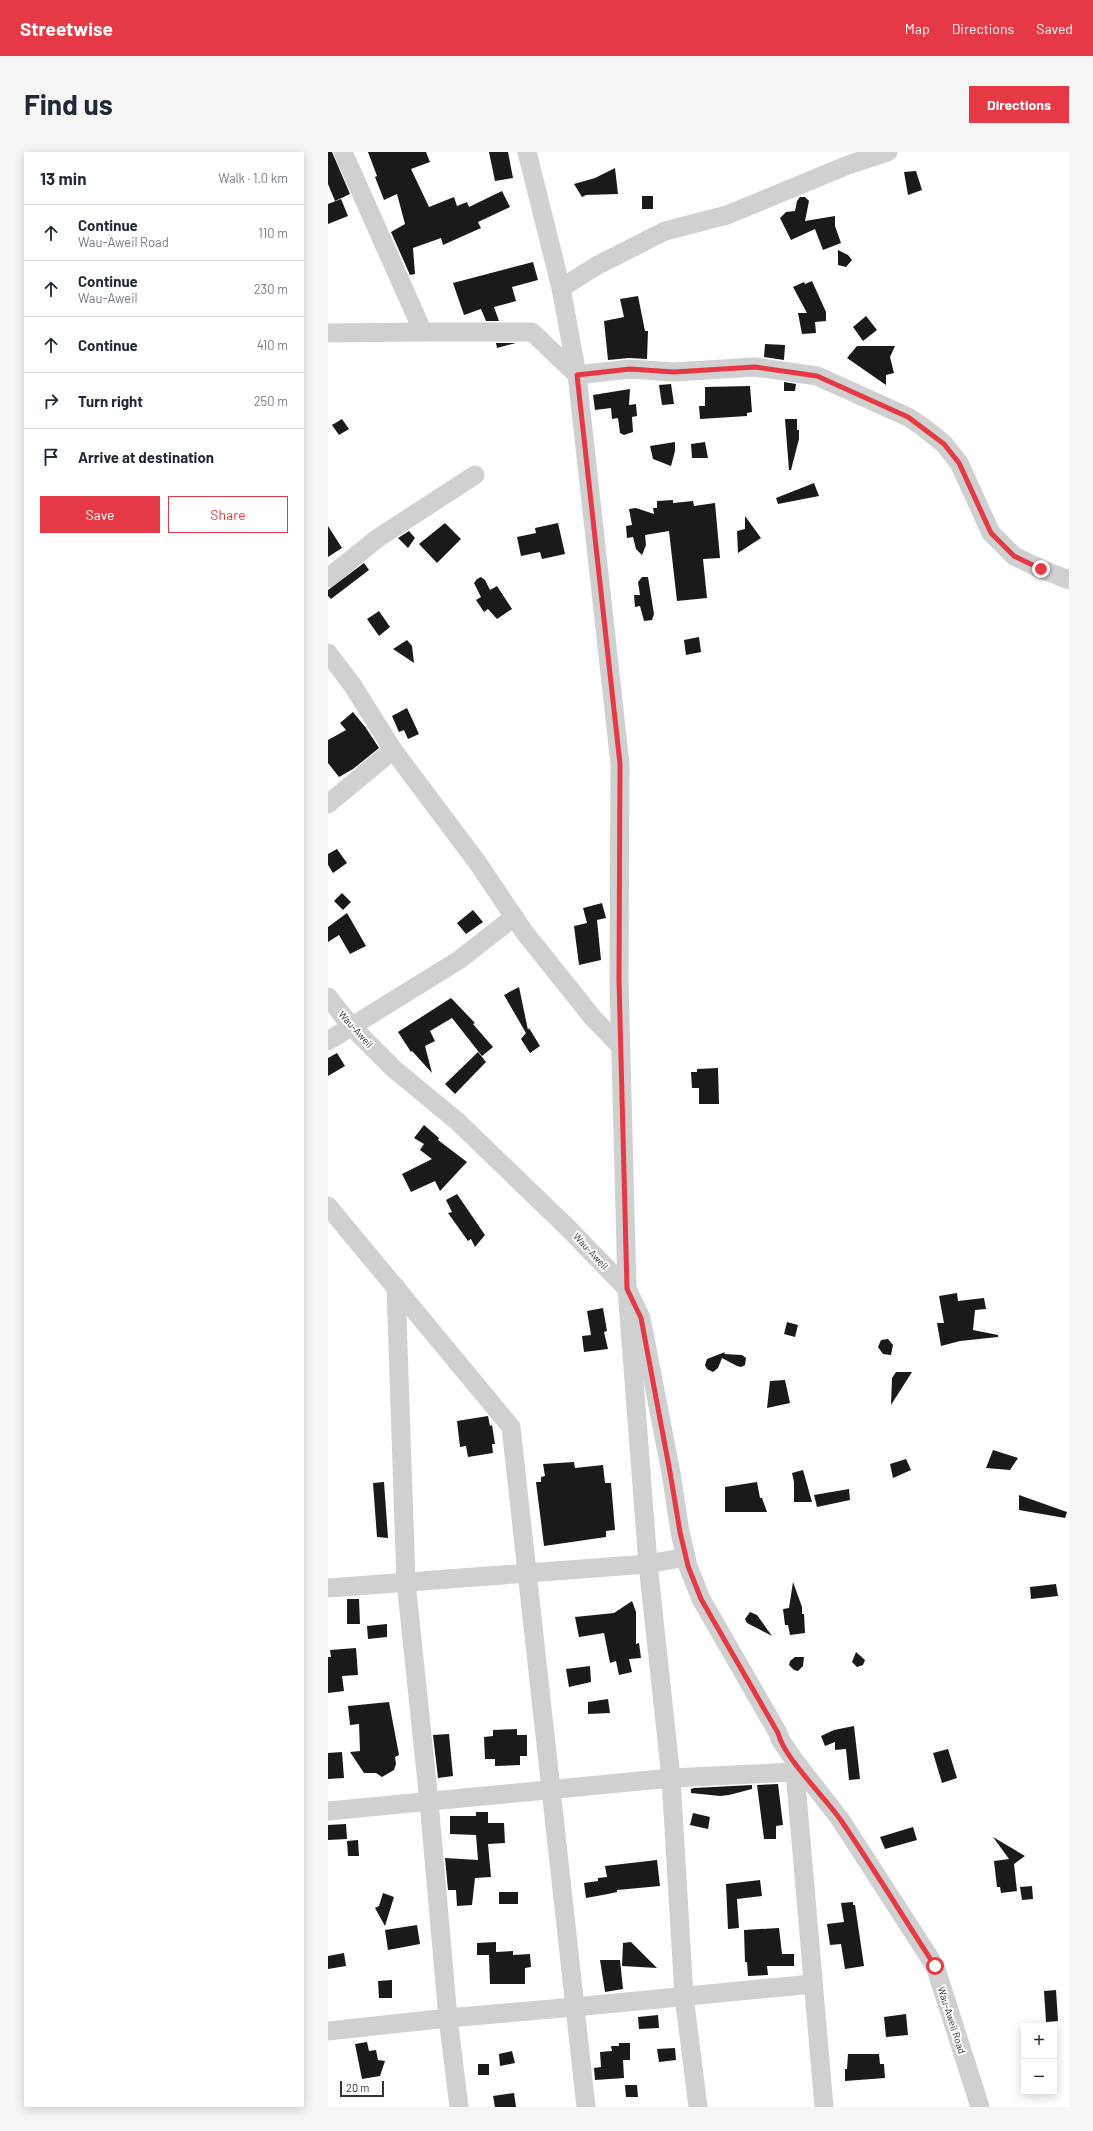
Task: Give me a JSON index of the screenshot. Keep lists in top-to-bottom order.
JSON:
{
  "streets": {
    "street": ["Wau-Aweil", "Wau-Aweil Road"]
  },
  "crossings": [
    ["Wau-Aweil", "Wau-Aweil Road"]
  ],
  "scale_bar": "20 m",
  "page": {
    "header": "Streetwise",
    "nav": ["Map", "Directions", "Saved"],
    "buttons": [
      "Directions",
      ["Save", "Share"]
    ],
    "title": "Find us",
    "heading": ["13 min", "Walk · 1.0 km"],
    "list": [
      ["Continue", "Wau-Aweil Road", "110 m"],
      ["Continue", "Wau-Aweil", "230 m"],
      ["Continue", "410 m"],
      ["Turn right", "250 m"],
      "Arrive at destination"
    ],
    "map_buttons": ["+", "−"],
    "scale": "20 m"
  }
}
